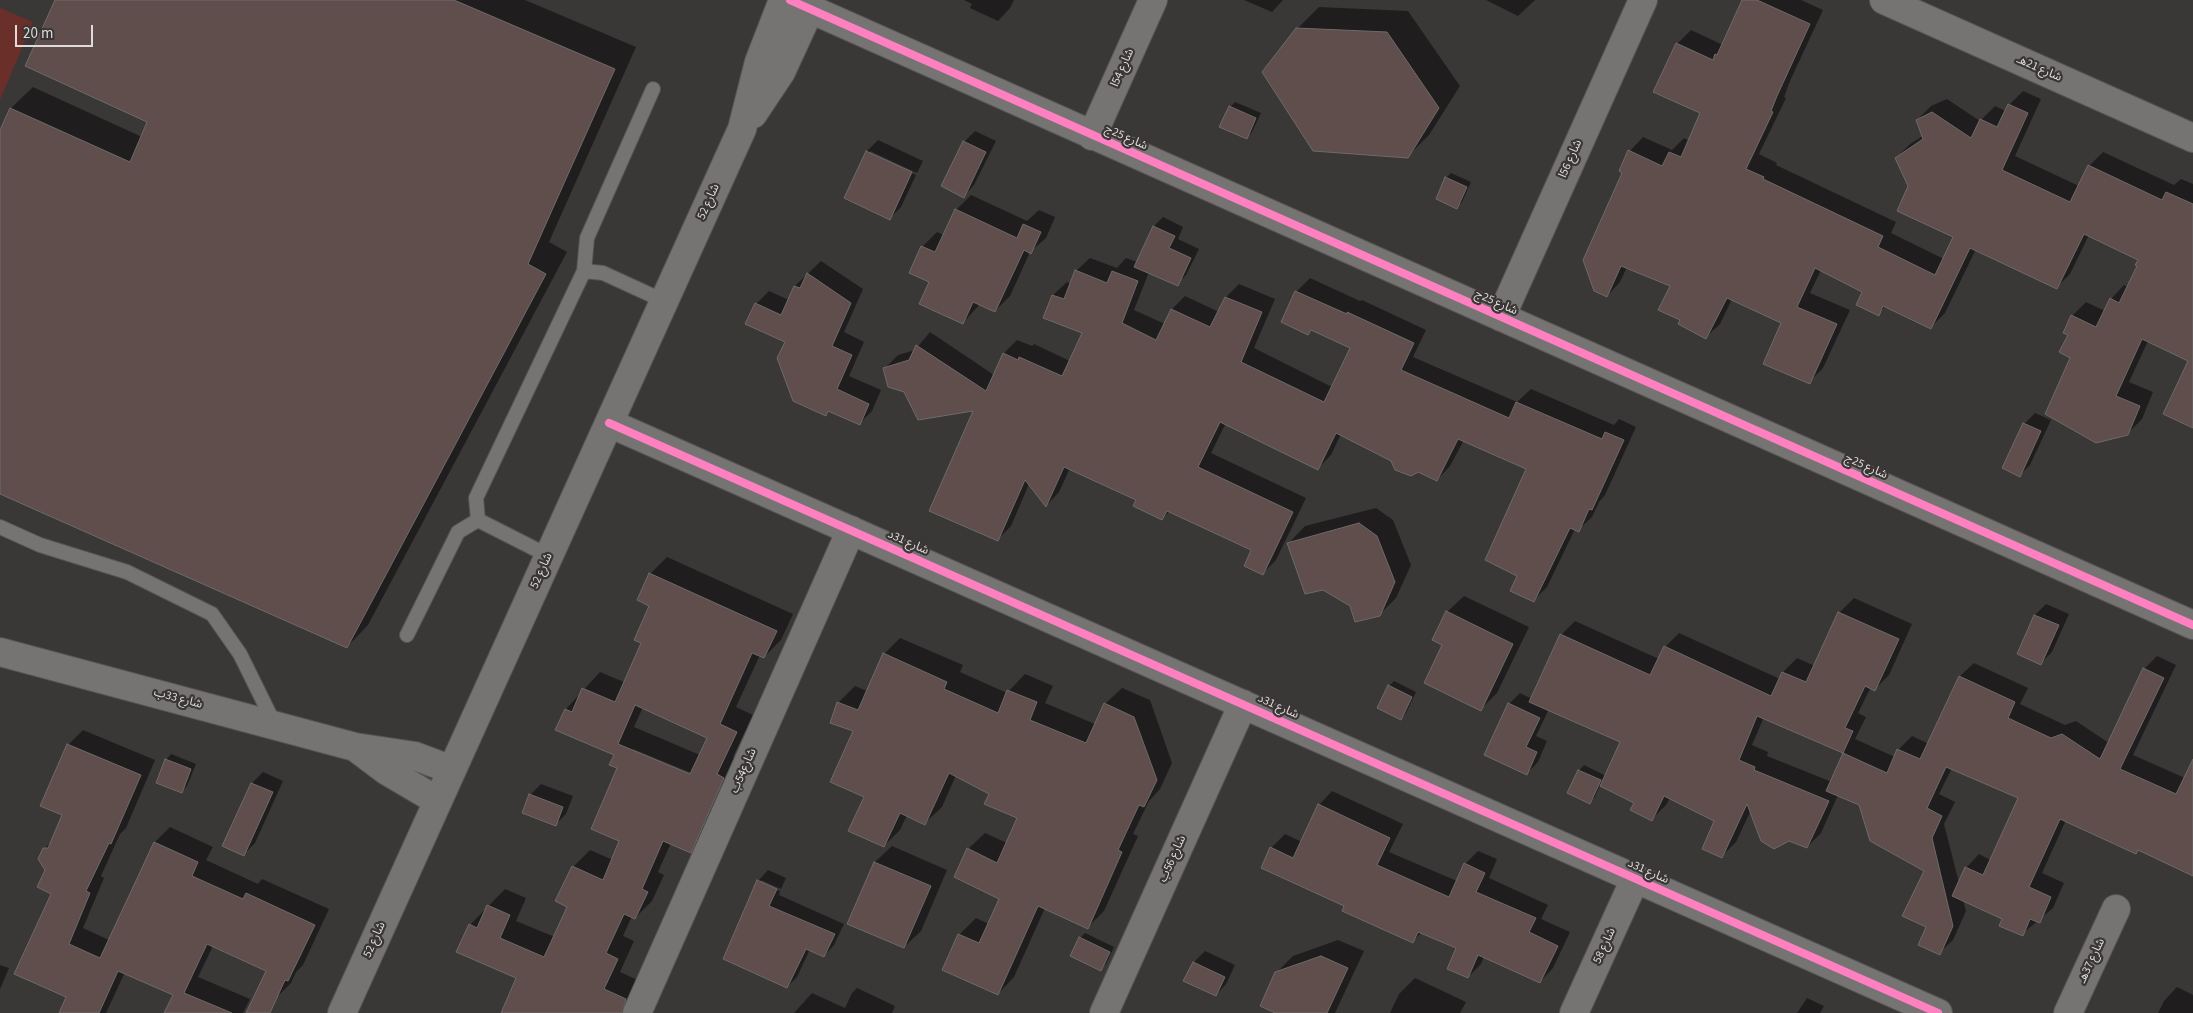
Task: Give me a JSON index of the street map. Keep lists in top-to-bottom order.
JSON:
{
  "streets": {
    "street": [
      "شارع 54ا",
      "شارع 21هـ",
      "شارع 25ج",
      "شارع 56ا",
      "شارع 52",
      "شارع 31د",
      "شارع 33ب",
      "شارع54ب",
      "شارع 56ب",
      "شارع 58",
      "شارع 37هـ"
    ]
  },
  "crossings": [
    ["شارع 54ا", "شارع 25ج"],
    ["شارع 25ج", "شارع 56ا"],
    ["شارع 25ج", "شارع 52"],
    ["شارع 52", "شارع 31د"],
    ["شارع 52", "شارع 33ب"],
    ["شارع 31د", "شارع54ب"],
    ["شارع 31د", "شارع 56ب"],
    ["شارع 31د", "شارع 58"]
  ],
  "scale_bar": "20 m"
}
